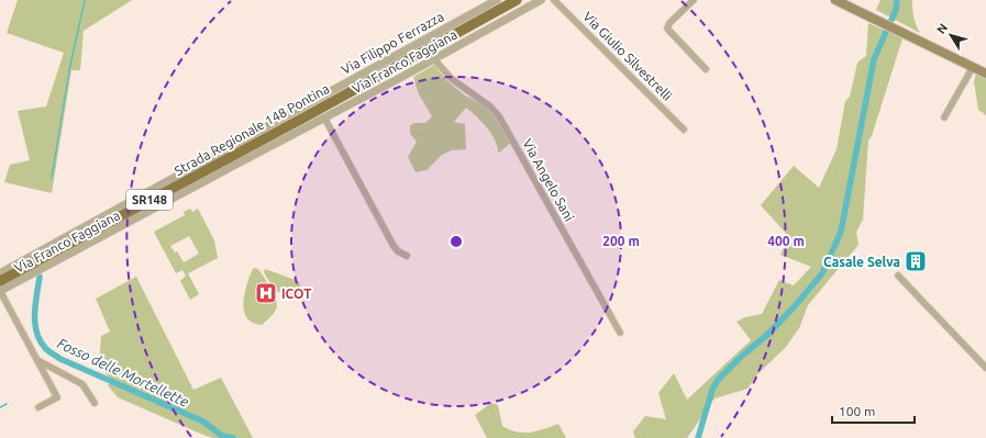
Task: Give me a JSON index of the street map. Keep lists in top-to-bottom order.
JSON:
{
  "streets": {
    "main road": ["Strada Regionale 148 Pontina", "SR148"],
    "street": [
      "Via Filippo Ferrazza",
      "Via Giulio Silvestrelli",
      "Via Franco Faggiana",
      "Via Angelo Sani"
    ]
  },
  "crossings": [
    ["Via Franco Faggiana", "Via Angelo Sani"]
  ],
  "water": ["Fosso delle Mortellette"],
  "places": {
    "building": ["Casale Selva"],
    "hospital": ["ICOT"]
  },
  "scale_bar": "100 m",
  "north": "top left",
  "rings": ["200 m", "400 m"]
}
